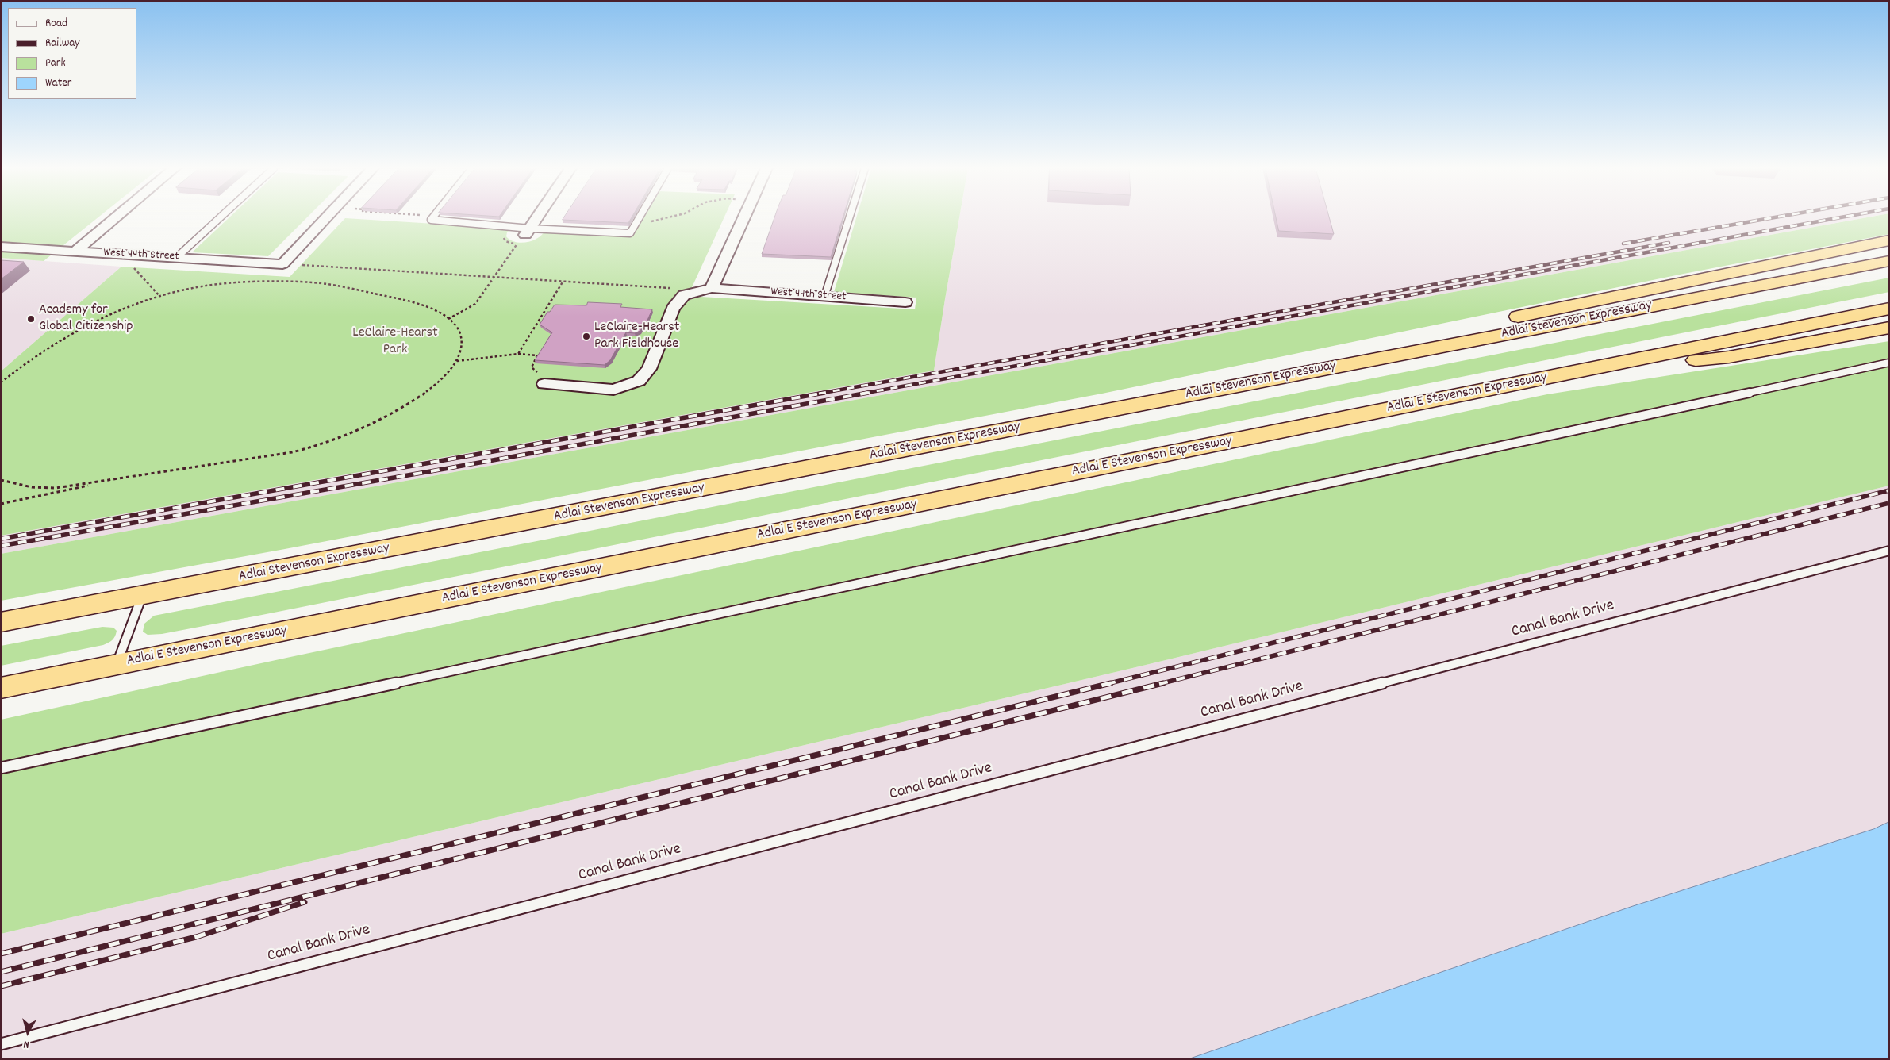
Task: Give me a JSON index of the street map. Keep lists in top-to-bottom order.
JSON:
{
  "streets": {
    "highway": ["Adlai Stevenson Expressway", "Adlai E Stevenson Expressway"],
    "street": ["West 44th Street"],
    "lane": ["Canal Bank Drive"]
  },
  "parks": ["LeClaire-Hearst Park"],
  "places": ["Academy for Global Citizenship", "LeClaire-Hearst Park Fieldhouse"],
  "legend": [
    "Road",
    "Railway",
    "Park",
    "Water"
  ],
  "north": "bottom"
}
